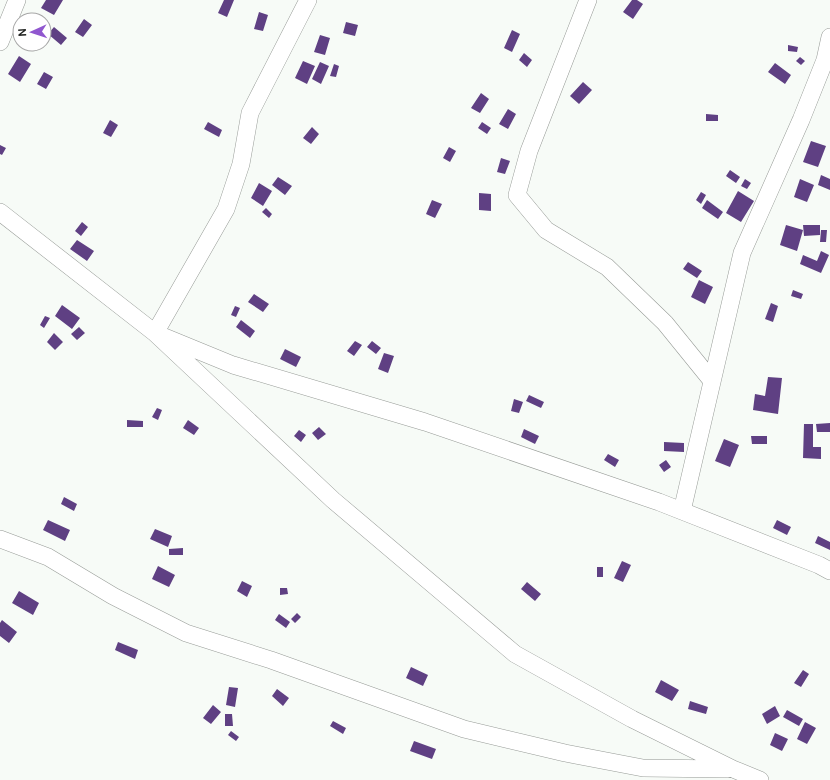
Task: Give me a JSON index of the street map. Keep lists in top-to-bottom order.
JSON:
{
  "north": "left"
}
